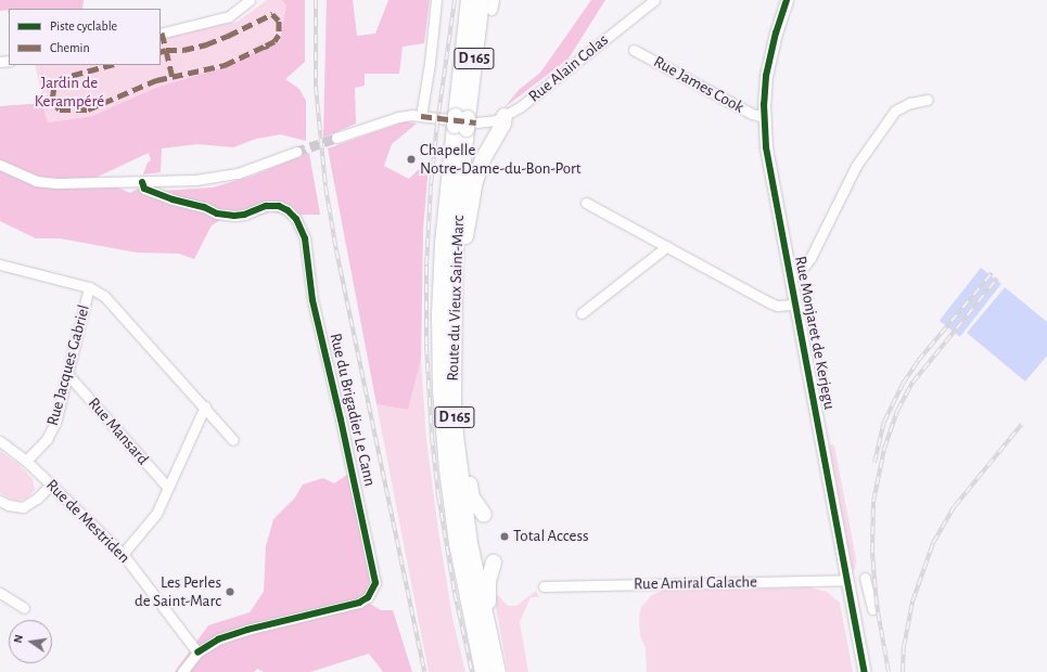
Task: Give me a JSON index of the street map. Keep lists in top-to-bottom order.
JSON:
{
  "streets": {
    "highway": ["D 165", "Route du Vieux Saint-Marc"],
    "street": [
      "Rue Alain Colas",
      "Rue James Cook",
      "Rue Monjaret de Kerjegu",
      "Rue Jacques Gabriel",
      "Rue du Brigadier Le Cann",
      "Rue Mansard",
      "Rue de Mestriden",
      "Rue Amiral Galache"
    ]
  },
  "crossings": [
    ["Rue Alain Colas", "Route du Vieux Saint-Marc"],
    ["Rue James Cook", "Rue Monjaret de Kerjegu"],
    ["Rue Monjaret de Kerjegu", "Rue Amiral Galache"],
    ["Rue Jacques Gabriel", "Rue Mansard"],
    ["Rue Jacques Gabriel", "Rue de Mestriden"],
    ["Rue du Brigadier Le Cann", "Rue de Mestriden"]
  ],
  "parks": ["Jardin de Kerampéré"],
  "places": ["Chapelle Notre-Dame-du-Bon-Port", "Total Access", "Les Perles de Saint-Marc"],
  "legend": ["Piste cyclable", "Chemin"],
  "north": "left"
}
